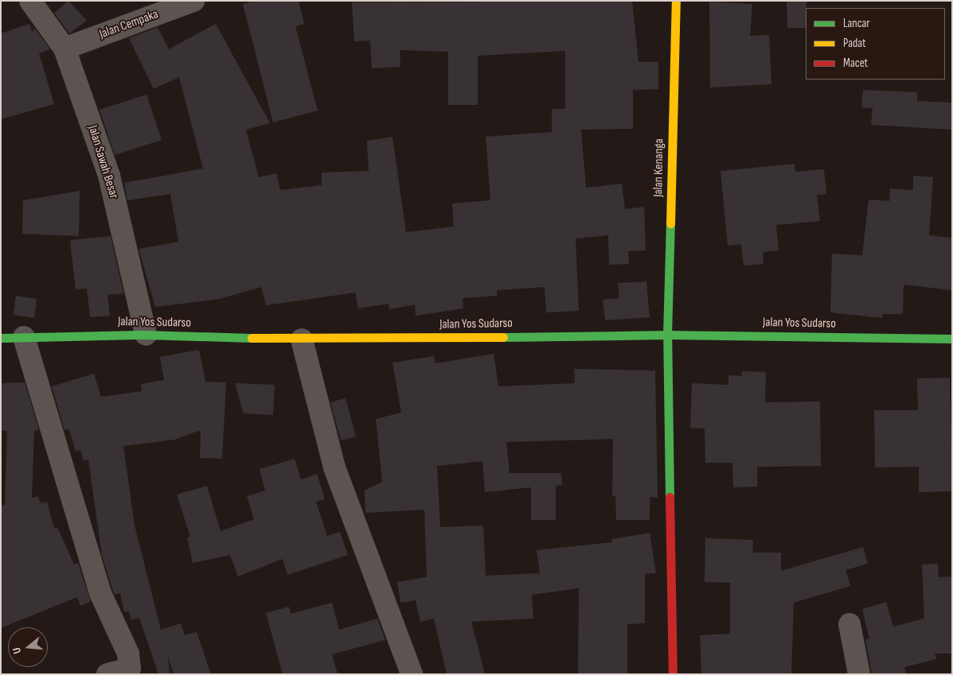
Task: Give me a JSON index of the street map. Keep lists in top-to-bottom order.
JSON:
{
  "streets": {
    "street": [
      "Jalan Cempaka",
      "Jalan Sawah Besar",
      "Jalan Kenanga",
      "Jalan Yos Sudarso"
    ]
  },
  "crossings": [
    ["Jalan Cempaka", "Jalan Sawah Besar"],
    ["Jalan Sawah Besar", "Jalan Yos Sudarso"],
    ["Jalan Kenanga", "Jalan Yos Sudarso"]
  ],
  "legend": ["Lancar", "Padat", "Macet"],
  "north": "left"
}
